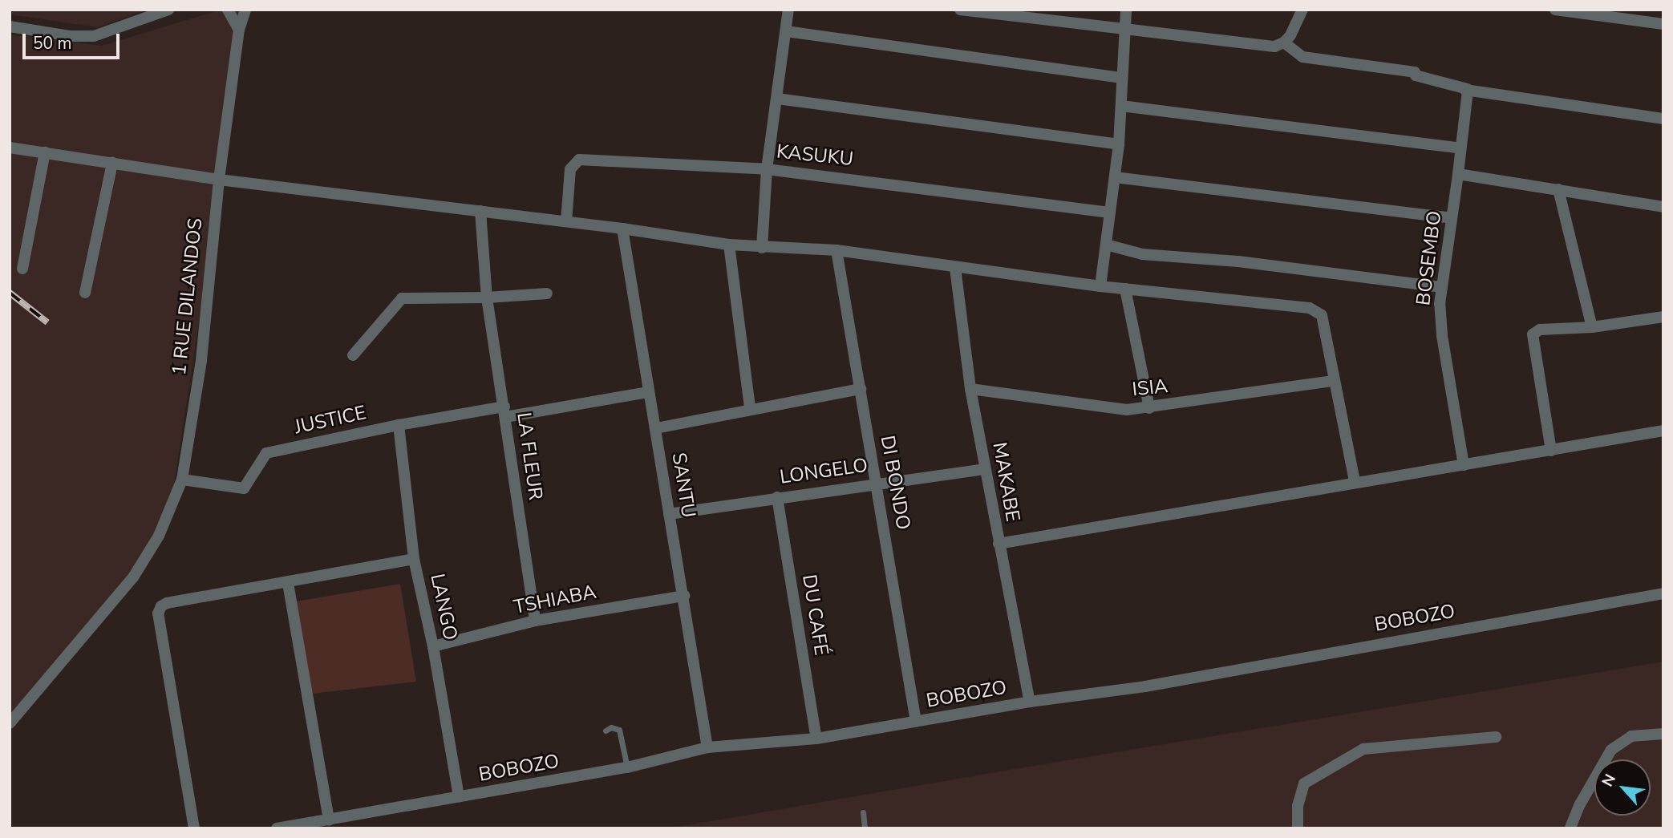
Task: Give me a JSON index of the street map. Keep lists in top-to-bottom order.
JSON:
{
  "streets": {
    "street": [
      "KASUKU",
      "BOSEMBO",
      "1 RUE DILANDOS",
      "ISIA",
      "JUSTICE",
      "LA FLEUR",
      "LONGELO",
      "MAKABE",
      "DI BONDO",
      "SANTU",
      "TSHIABA",
      "LANGO",
      "DU CAFÉ",
      "BOBOZO"
    ]
  },
  "crossings": [
    ["1 RUE DILANDOS", "JUSTICE"],
    ["ISIA", "MAKABE"],
    ["JUSTICE", "LA FLEUR"],
    ["JUSTICE", "SANTU"],
    ["JUSTICE", "LANGO"],
    ["LA FLEUR", "TSHIABA"],
    ["LONGELO", "MAKABE"],
    ["LONGELO", "DI BONDO"],
    ["LONGELO", "SANTU"],
    ["LONGELO", "DU CAFÉ"],
    ["MAKABE", "BOBOZO"],
    ["DI BONDO", "BOBOZO"],
    ["SANTU", "TSHIABA"],
    ["SANTU", "BOBOZO"],
    ["TSHIABA", "LANGO"],
    ["LANGO", "BOBOZO"],
    ["DU CAFÉ", "BOBOZO"]
  ],
  "scale_bar": "50 m",
  "north": "top left"
}
